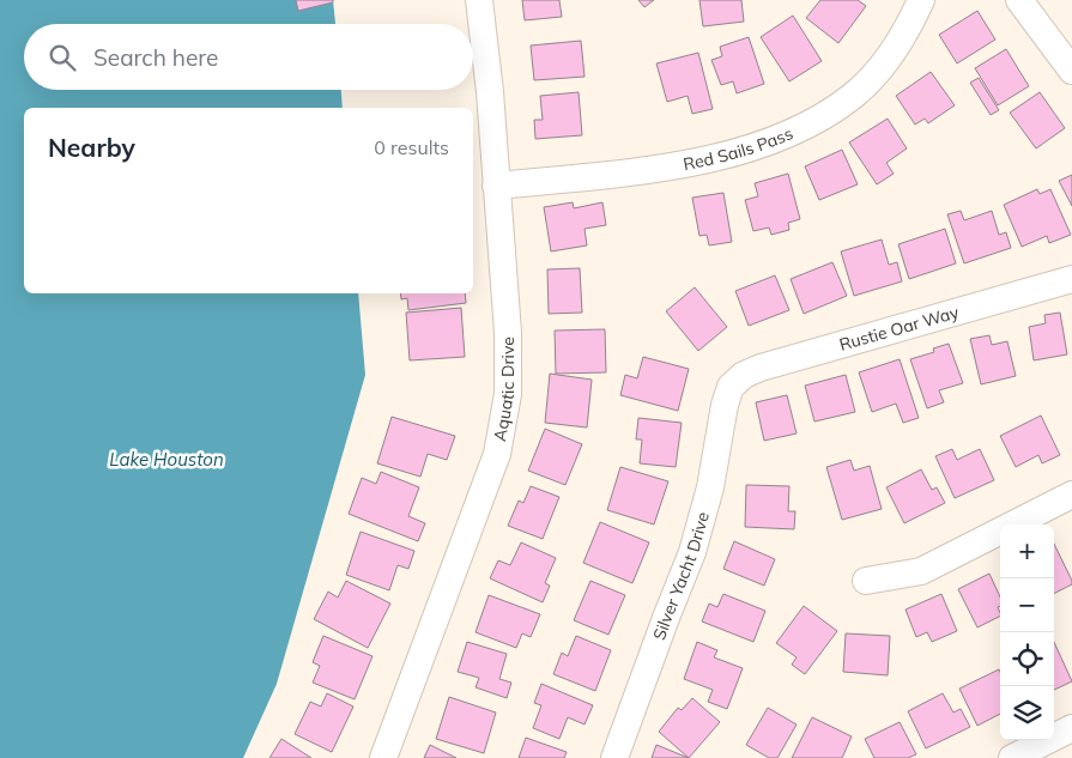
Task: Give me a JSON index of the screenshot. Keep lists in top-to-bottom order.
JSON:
{
  "streets": {
    "street": [
      "Red Sails Pass",
      "Rustie Oar Way",
      "Aquatic Drive",
      "Silver Yacht Drive"
    ]
  },
  "crossings": [
    ["Red Sails Pass", "Aquatic Drive"],
    ["Rustie Oar Way", "Silver Yacht Drive"]
  ],
  "water": ["Lake Houston"],
  "page": {
    "search": "Search here",
    "heading": ["Nearby", "0 results"],
    "map_buttons": ["+", "−"]
  }
}
